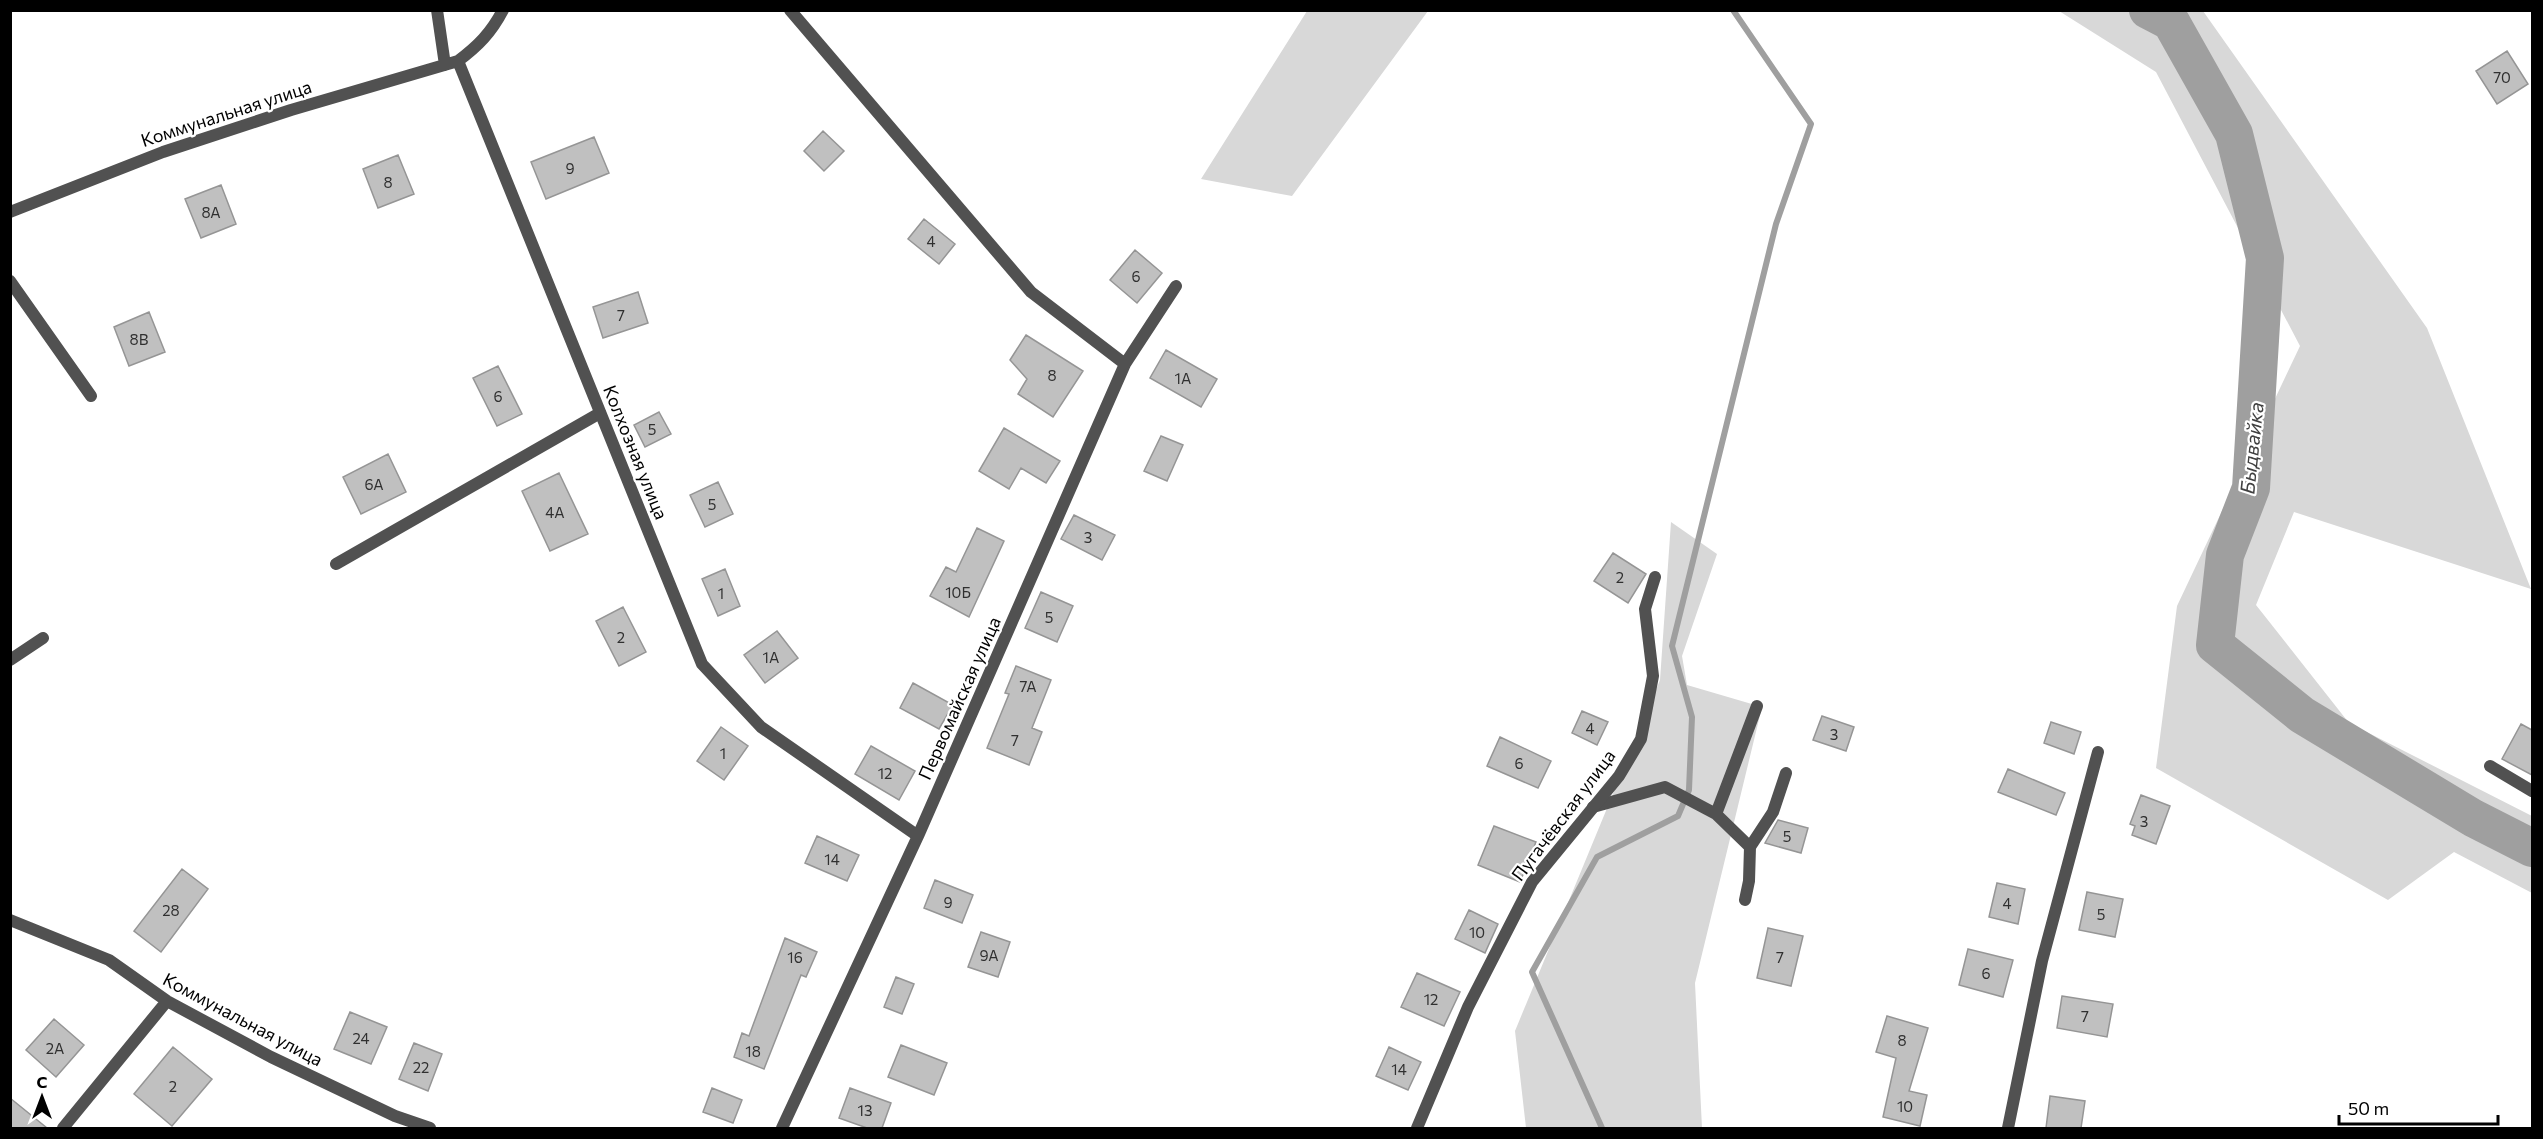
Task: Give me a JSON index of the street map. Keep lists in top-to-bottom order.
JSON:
{
  "streets": {
    "street": [
      "Коммунальная улица",
      "Колхозная улица",
      "Первомайская улица",
      "Пугачёвская улица"
    ]
  },
  "crossings": [
    ["Коммунальная улица", "Колхозная улица"],
    ["Колхозная улица", "Первомайская улица"]
  ],
  "water": ["Быдвайка"],
  "house_numbers": [
    "70",
    "9",
    "8",
    "8А",
    "4",
    "6",
    "7",
    "8В",
    "8",
    "1А",
    "6",
    "5",
    "6А",
    "5",
    "4А",
    "3",
    "2",
    "10Б",
    "1",
    "5",
    "2",
    "1А",
    "7А",
    "4",
    "3",
    "7",
    "1",
    "6",
    "12",
    "3",
    "5",
    "14",
    "9",
    "4",
    "28",
    "5",
    "10",
    "9А",
    "16",
    "7",
    "6",
    "12",
    "7",
    "24",
    "8",
    "2А",
    "18",
    "22",
    "14",
    "2",
    "10",
    "13"
  ],
  "scale_bar": "50 m",
  "north": "top"
}
